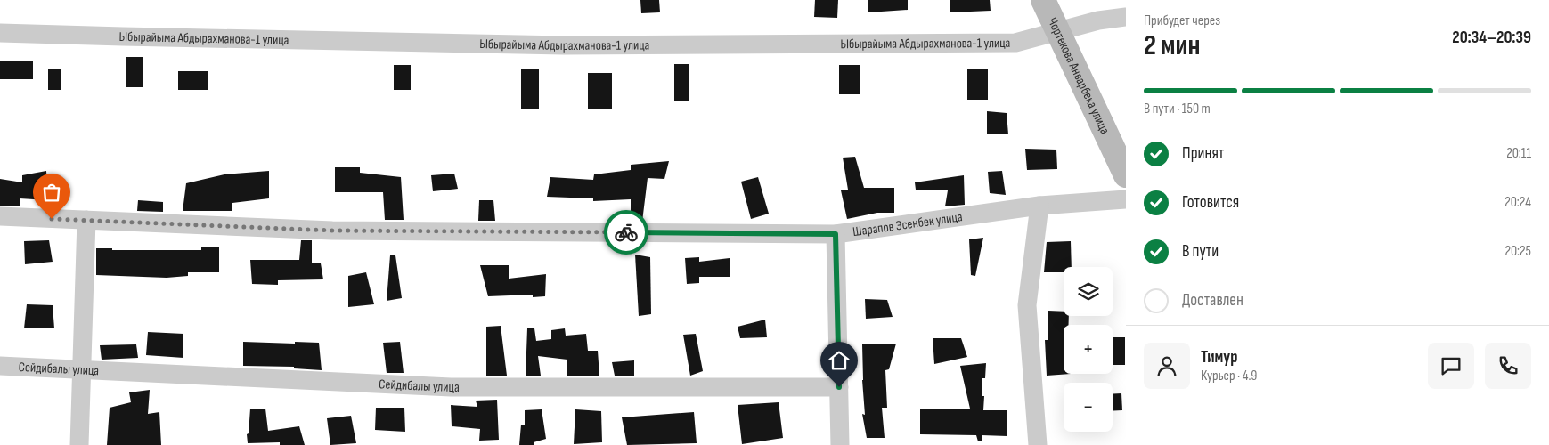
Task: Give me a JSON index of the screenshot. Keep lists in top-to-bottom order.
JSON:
{
  "streets": {
    "street": [
      "Ыбырайыма Абдырахманова-1 улица",
      "Чортекова Анварбека улица",
      "Шарапов Эсенбек улица",
      "Сейдибалы улица"
    ]
  },
  "crossings": [
    ["Ыбырайыма Абдырахманова-1 улица", "Чортекова Анварбека улица"]
  ],
  "page": {
    "heading": ["2 мин", "Прибудет через", "20:34–20:39"],
    "panel": ["Тимур", "Курьер · 4.9"],
    "bar": "В пути · 150 m",
    "list": [
      ["Принят", "20:11"],
      ["Готовится", "20:24"],
      ["В пути", "20:25"],
      "Доставлен"
    ],
    "map_buttons": ["+", "−"]
  }
}
